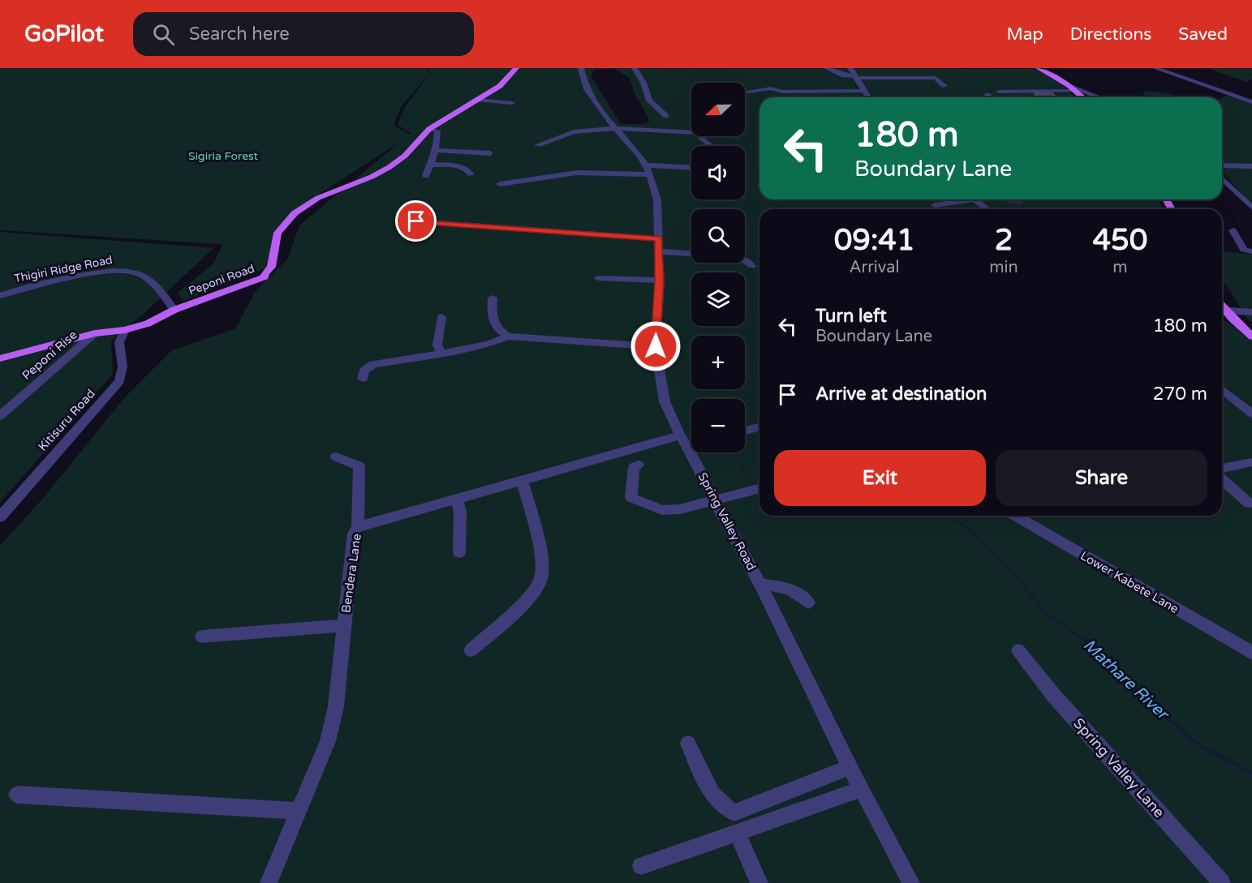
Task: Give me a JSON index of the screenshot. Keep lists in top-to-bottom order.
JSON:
{
  "streets": {
    "main road": ["Peponi Road"],
    "street": [
      "Thigiri Ridge Road",
      "Peponi Rise",
      "Kitisuru Road",
      "Spring Valley Road",
      "Bendera Lane",
      "Lower Kabete Lane",
      "Spring Valley Lane"
    ]
  },
  "crossings": [
    ["Thigiri Ridge Road", "Peponi Road"],
    ["Peponi Road", "Peponi Rise"],
    ["Peponi Road", "Kitisuru Road"],
    ["Spring Valley Road", "Bendera Lane"]
  ],
  "water": ["Mathare River"],
  "parks": ["Sigiria Forest"],
  "north": "left",
  "page": {
    "header": "GoPilot",
    "search": "Search here",
    "nav": ["Map", "Directions", "Saved"],
    "map_buttons": ["+", "−"],
    "turn": ["180 m", "Boundary Lane"],
    "eta": [
      "09:41",
      "Arrival",
      "2",
      "min",
      "450",
      "m"
    ],
    "list": [
      {
        "name": "Turn left",
        "note": "Boundary Lane",
        "value": "180 m"
      },
      {
        "name": "Arrive at destination",
        "value": "270 m"
      }
    ],
    "buttons": ["Exit", "Share"]
  }
}
